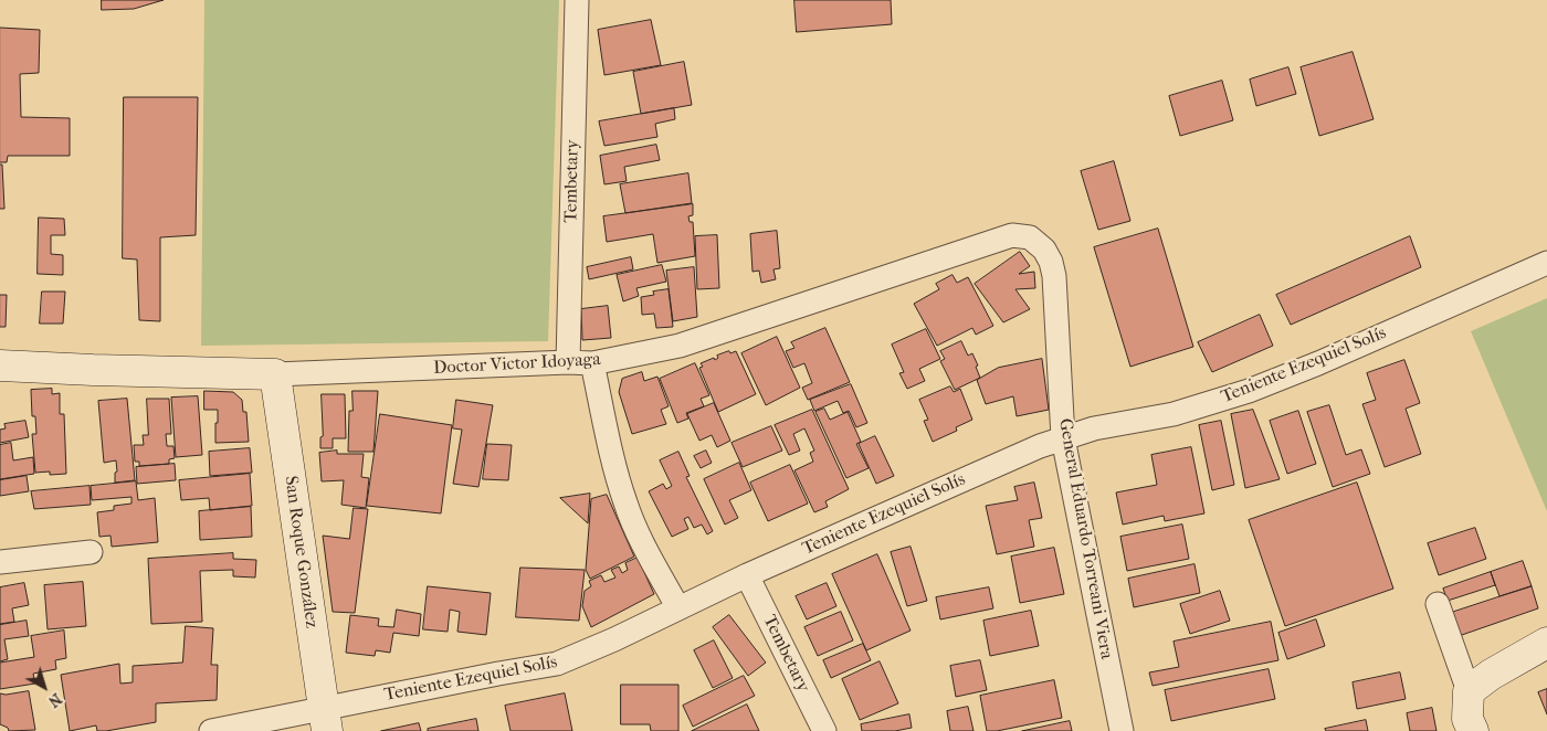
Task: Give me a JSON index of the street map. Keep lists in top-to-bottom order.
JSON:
{
  "streets": {
    "street": [
      "Tembetary",
      "Doctor Victor Idoyaga",
      "Teniente Ezequiel Solís",
      "General Eduardo Torreani Viera",
      "San Roque González"
    ]
  },
  "crossings": [
    ["Tembetary", "Doctor Victor Idoyaga"],
    ["Tembetary", "Teniente Ezequiel Solís"],
    ["Doctor Victor Idoyaga", "General Eduardo Torreani Viera"],
    ["Doctor Victor Idoyaga", "San Roque González"],
    ["Teniente Ezequiel Solís", "General Eduardo Torreani Viera"],
    ["Teniente Ezequiel Solís", "San Roque González"]
  ],
  "north": "bottom right"
}
